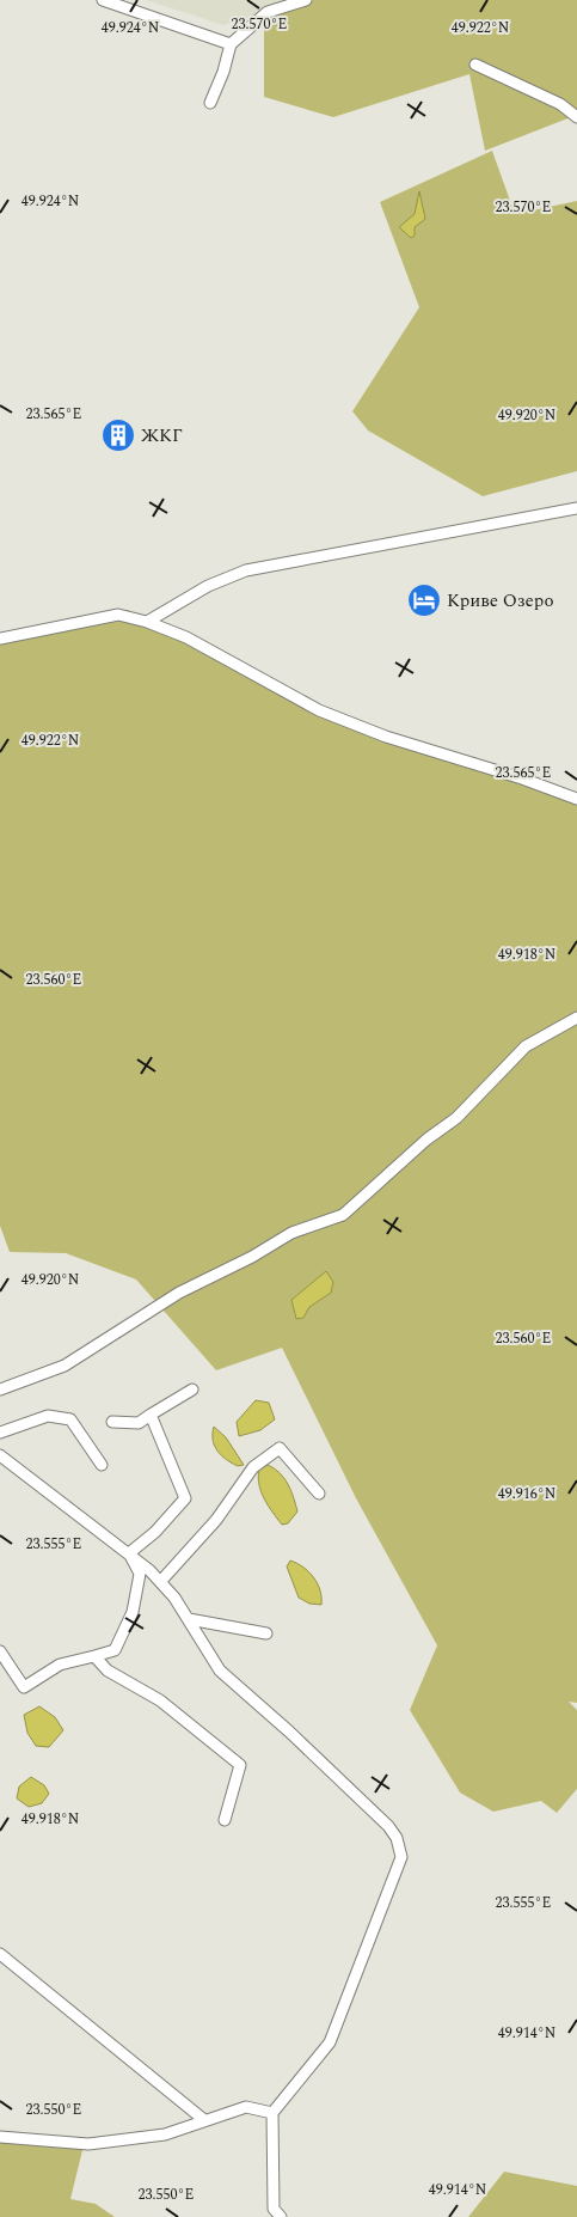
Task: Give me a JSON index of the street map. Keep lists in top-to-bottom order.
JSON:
{
  "places": {
    "building": ["ЖКГ"],
    "hotel": ["Криве Озеро"]
  },
  "coordinates": [
    "23.570°E",
    "49.924°N",
    "49.922°N",
    "23.565°E",
    "49.920°N",
    "49.918°N",
    "23.560°E",
    "49.916°N",
    "23.555°E",
    "49.914°N",
    "23.550°E"
  ]
}
